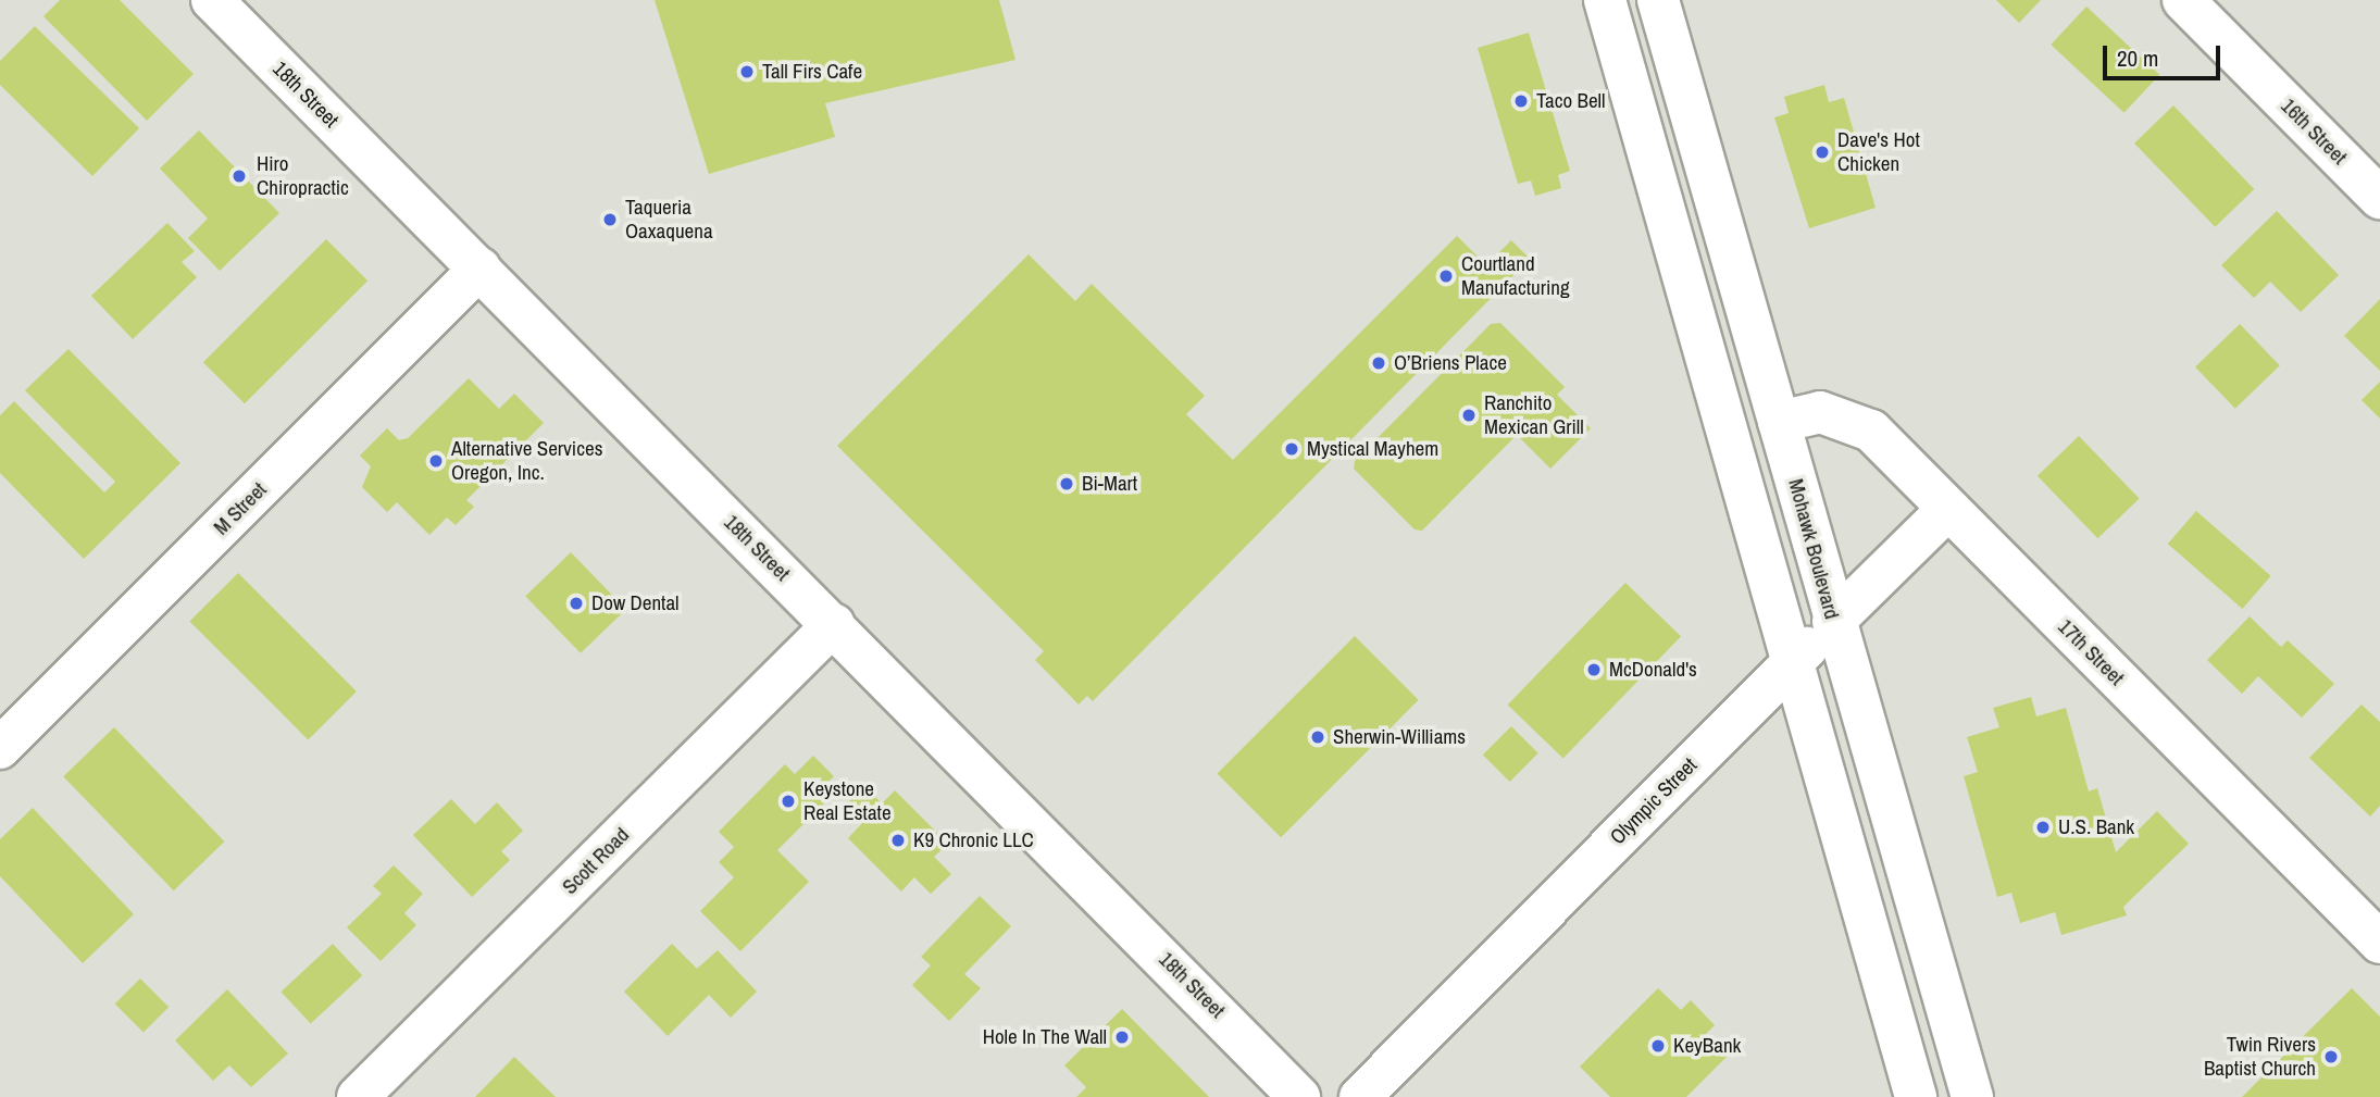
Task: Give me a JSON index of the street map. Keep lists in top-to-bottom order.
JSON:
{
  "streets": {
    "street": [
      "18th Street",
      "16th Street",
      "M Street",
      "Mohawk Boulevard",
      "17th Street",
      "Olympic Street",
      "Scott Road"
    ]
  },
  "crossings": [
    ["18th Street", "M Street"],
    ["18th Street", "Scott Road"],
    ["Mohawk Boulevard", "17th Street"],
    ["Mohawk Boulevard", "Olympic Street"],
    ["17th Street", "Olympic Street"]
  ],
  "places": [
    "Tall Firs Cafe",
    "Taco Bell",
    "Dave's Hot Chicken",
    "Hiro Chiropractic",
    "Taqueria Oaxaquena",
    "Courtland Manufacturing",
    "O’Briens Place",
    "Ranchito Mexican Grill",
    "Mystical Mayhem",
    "Alternative Services Oregon, Inc.",
    "Bi-Mart",
    "Dow Dental",
    "McDonald's",
    "Sherwin-Williams",
    "Keystone Real Estate",
    "U.S. Bank",
    "K9 Chronic LLC",
    "Hole In The Wall",
    "KeyBank",
    "Twin Rivers Baptist Church"
  ],
  "scale_bar": "20 m"
}
